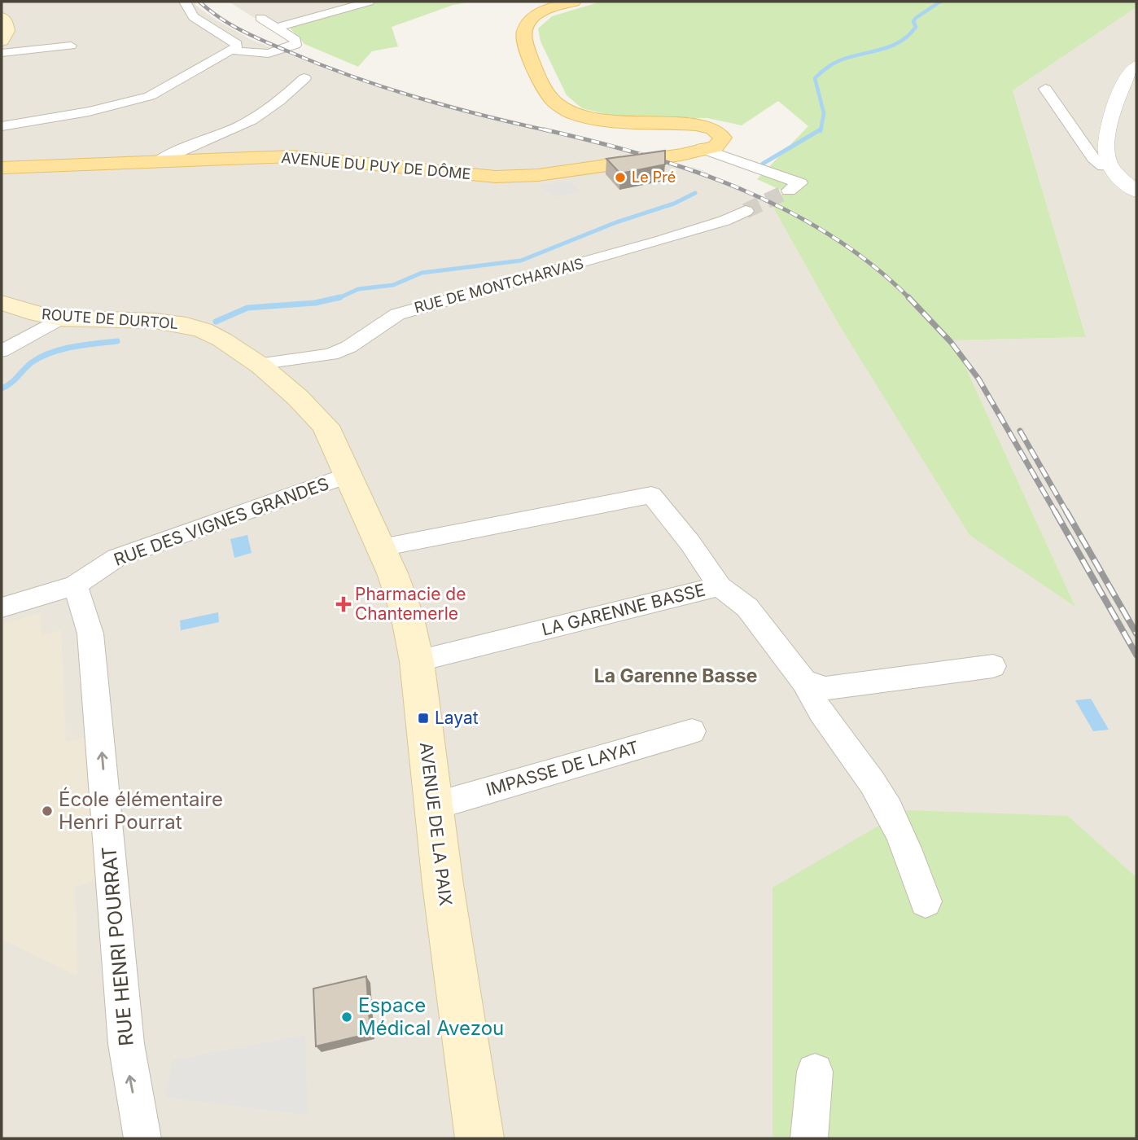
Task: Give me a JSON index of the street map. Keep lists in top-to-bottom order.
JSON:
{
  "streets": {
    "main road": ["AVENUE DU PUY DE DÔME", "ROUTE DE DURTOL", "AVENUE DE LA PAIX"],
    "street": [
      "RUE DE MONTCHARVAIS",
      "RUE DES VIGNES GRANDES",
      "LA GARENNE BASSE",
      "IMPASSE DE LAYAT",
      "RUE HENRI POURRAT"
    ]
  },
  "crossings": [
    ["RUE DE MONTCHARVAIS", "AVENUE DE LA PAIX"],
    ["ROUTE DE DURTOL", "AVENUE DE LA PAIX"],
    ["RUE DES VIGNES GRANDES", "AVENUE DE LA PAIX"],
    ["RUE DES VIGNES GRANDES", "RUE HENRI POURRAT"],
    ["LA GARENNE BASSE", "AVENUE DE LA PAIX"],
    ["IMPASSE DE LAYAT", "AVENUE DE LA PAIX"]
  ],
  "one_way": ["RUE HENRI POURRAT"],
  "districts": ["La Garenne Basse"],
  "places": {
    "other": ["Le Pré", "École élémentaire Henri Pourrat", "Espace Médical Avezou"],
    "health": ["Pharmacie de Chantemerle"],
    "transit": ["Layat"]
  }
}
